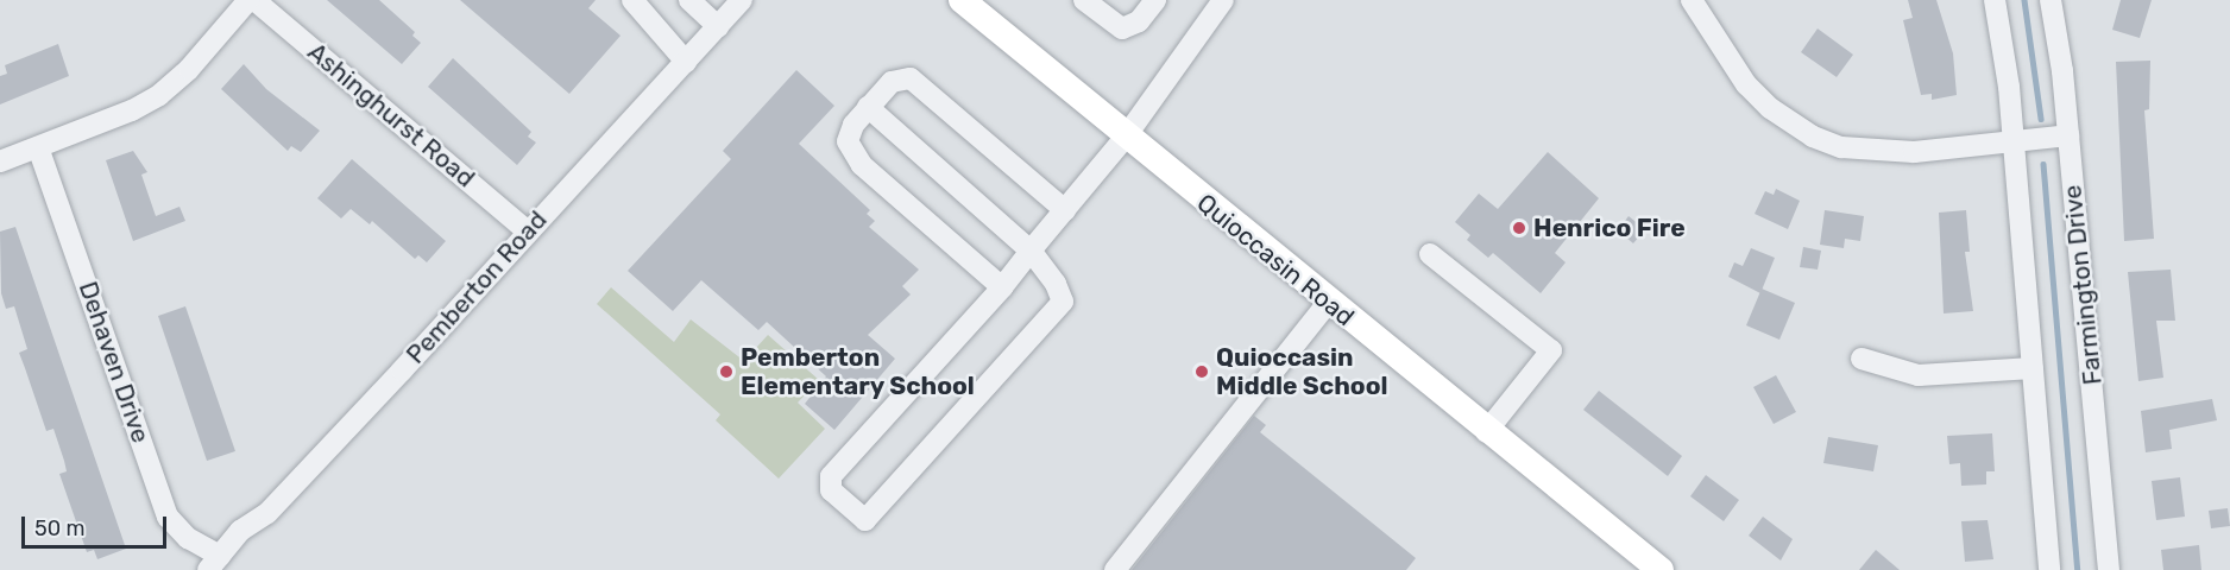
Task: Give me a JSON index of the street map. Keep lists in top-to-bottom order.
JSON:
{
  "streets": {
    "main road": ["Quioccasin Road"],
    "street": [
      "Ashinghurst Road",
      "Farmington Drive",
      "Pemberton Road",
      "Dehaven Drive"
    ]
  },
  "crossings": [
    ["Ashinghurst Road", "Pemberton Road"],
    ["Pemberton Road", "Dehaven Drive"]
  ],
  "places": ["Henrico Fire", "Pemberton Elementary School", "Quioccasin Middle School"],
  "scale_bar": "50 m"
}
